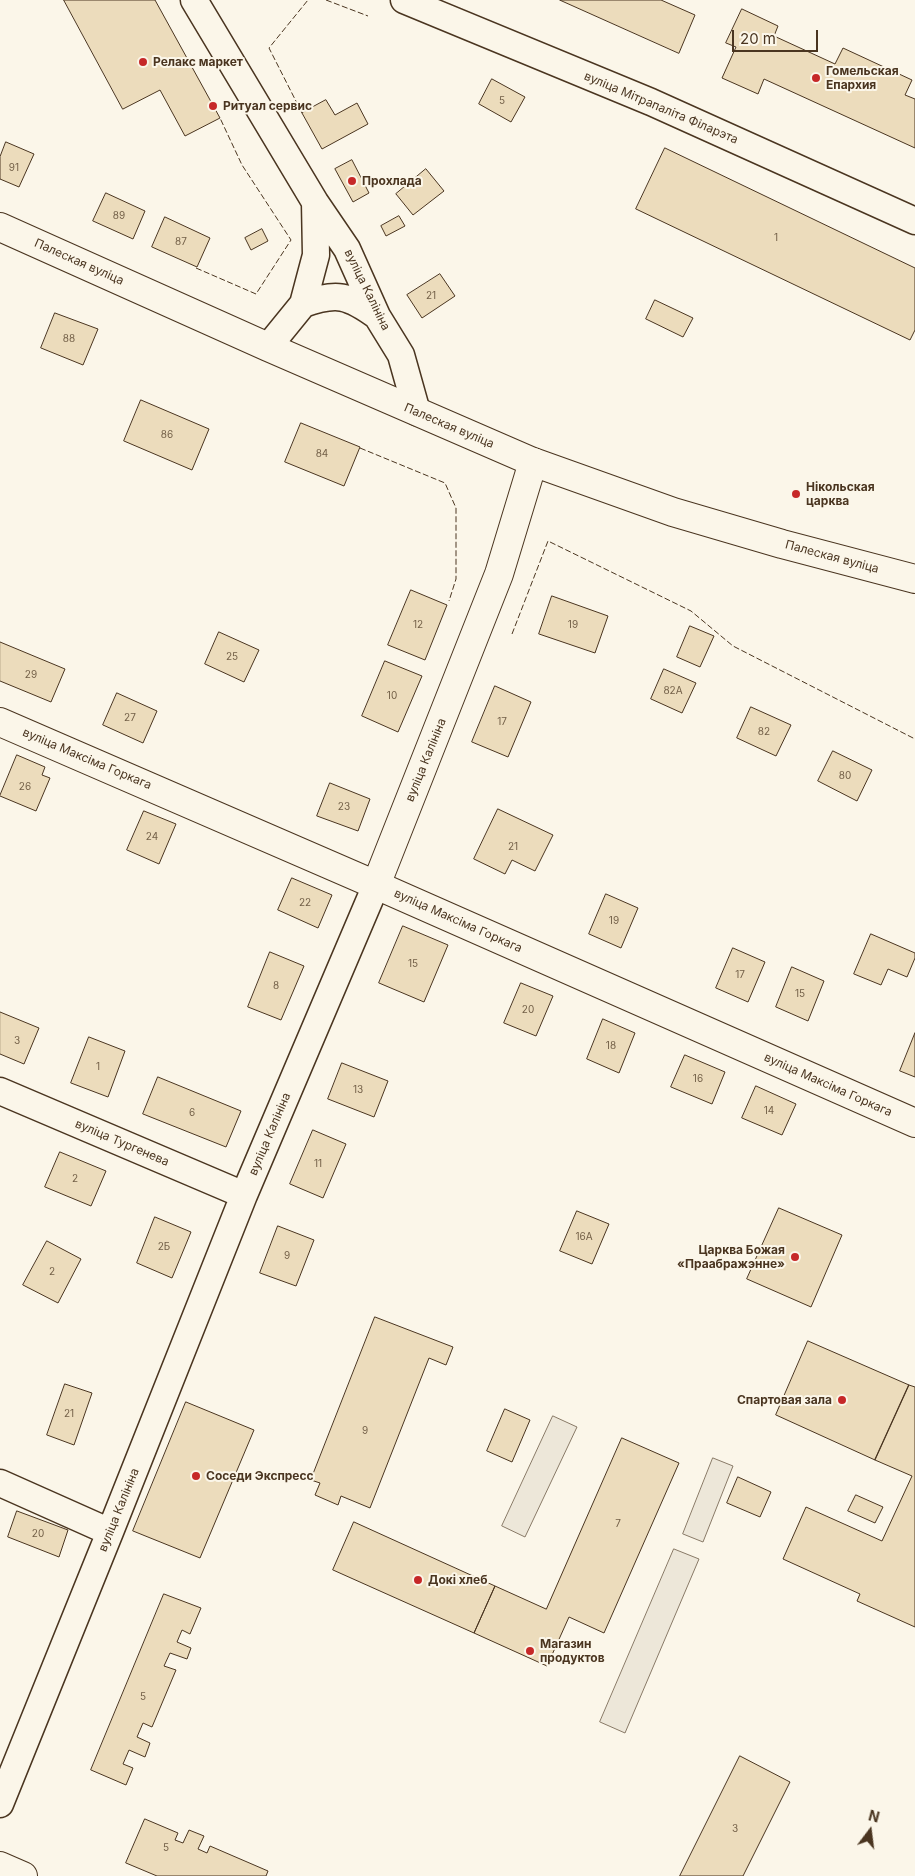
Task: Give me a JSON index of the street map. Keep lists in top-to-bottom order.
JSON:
{
  "streets": {
    "street": [
      "вуліца Мітрапаліта Філарэта",
      "Палеская вуліца",
      "вуліца Калініна",
      "вуліца Максіма Горкага",
      "вуліца Тургенева"
    ]
  },
  "crossings": [
    ["Палеская вуліца", "вуліца Калініна"],
    ["вуліца Калініна", "вуліца Максіма Горкага"],
    ["вуліца Калініна", "вуліца Тургенева"]
  ],
  "places": [
    "Релакс маркет",
    "Гомельская Епархия",
    "Ритуал сервис",
    "Прохлада",
    "Нікольская царква",
    "Царква Божая «Праабражэнне»",
    "Спартовая зала",
    "Соседи Экспресс",
    "Докі хлеб",
    "Магазин продуктов"
  ],
  "house_numbers": [
    "5",
    "91",
    "89",
    "1",
    "87",
    "21",
    "88",
    "86",
    "84",
    "12",
    "19",
    "25",
    "29",
    "82А",
    "10",
    "27",
    "17",
    "82",
    "80",
    "26",
    "23",
    "24",
    "21",
    "22",
    "19",
    "15",
    "17",
    "8",
    "15",
    "20",
    "3",
    "18",
    "1",
    "16",
    "13",
    "14",
    "6",
    "11",
    "2",
    "16А",
    "2Б",
    "9",
    "2",
    "21",
    "9",
    "7",
    "20",
    "5",
    "3",
    "5"
  ],
  "scale_bar": "20 m",
  "north": "top"
}
